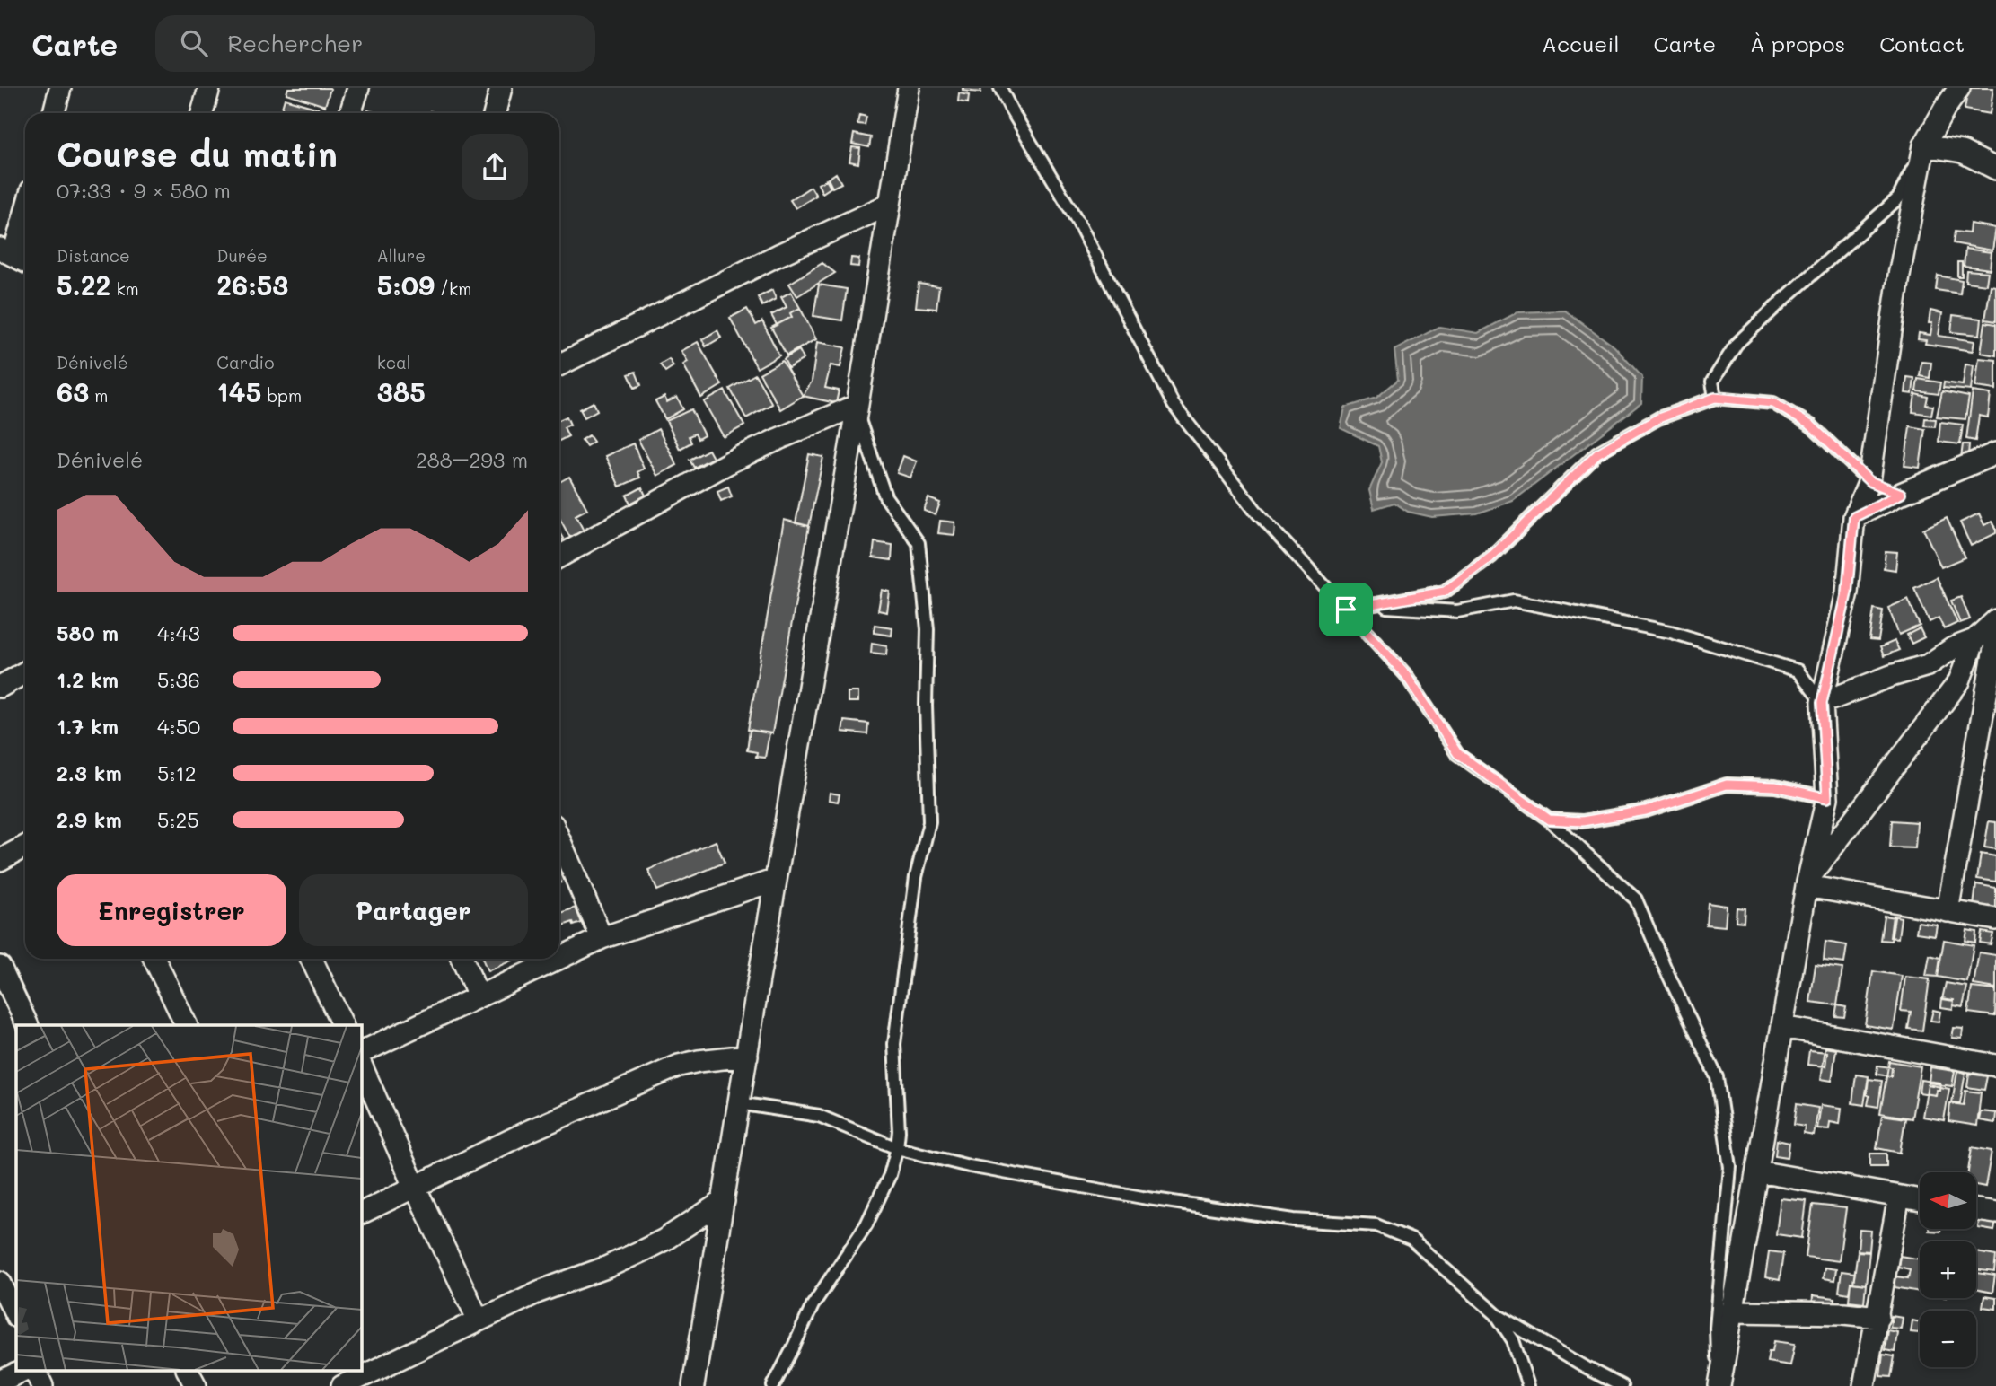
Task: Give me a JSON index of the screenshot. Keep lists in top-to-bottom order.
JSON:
{
  "north": "left",
  "page": {
    "header": "Carte",
    "search": "Rechercher",
    "nav": [
      "Accueil",
      "Carte",
      "À propos",
      "Contact"
    ],
    "heading": ["Course du matin", "07:33 · 9 × 580 m"],
    "stats": [
      ["Distance", "5.22 km"],
      ["Durée", "26:53"],
      ["Allure", "5:09 /km"],
      ["Dénivelé", "63 m"],
      ["Cardio", "145 bpm"],
      ["kcal", "385"]
    ],
    "chart": ["Dénivelé", "288–293 m"],
    "list": [
      {
        "name": "580 m",
        "note": "4:43"
      },
      {
        "name": "1.2 km",
        "note": "5:36"
      },
      {
        "name": "1.7 km",
        "note": "4:50"
      },
      {
        "name": "2.3 km",
        "note": "5:12"
      },
      {
        "name": "2.9 km",
        "note": "5:25"
      }
    ],
    "buttons": ["Enregistrer", "Partager"],
    "map_buttons": ["+", "−"]
  }
}
